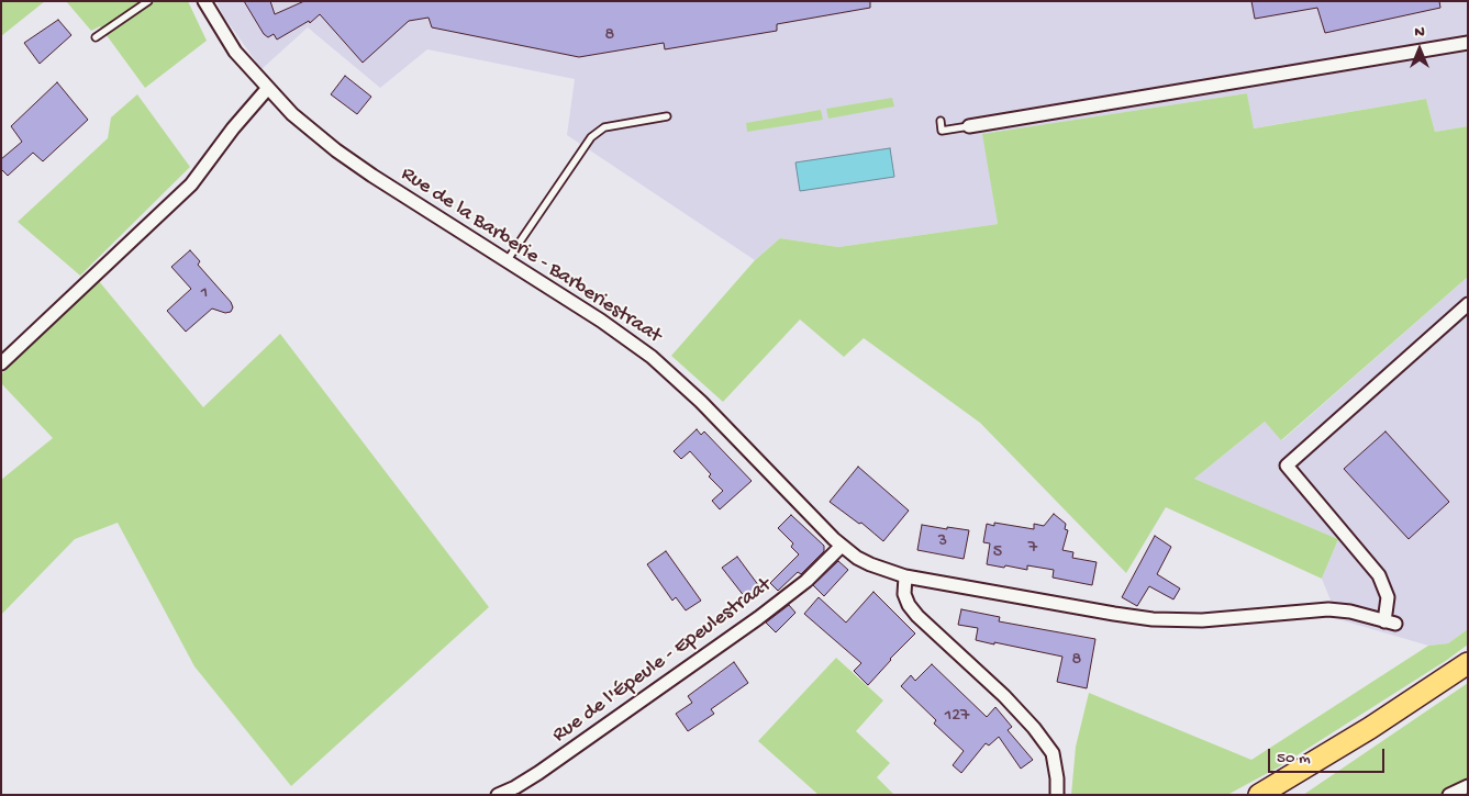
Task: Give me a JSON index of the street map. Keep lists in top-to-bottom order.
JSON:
{
  "streets": {
    "street": ["Rue de la Barberie - Barberiestraat", "Rue de l'Épeule - Epeulestraat"]
  },
  "crossings": [
    ["Rue de la Barberie - Barberiestraat", "Rue de l'Épeule - Epeulestraat"]
  ],
  "house_numbers": [
    "8",
    "1",
    "3",
    "7",
    "5",
    "8",
    "127"
  ],
  "scale_bar": "50 m",
  "north": "top"
}
